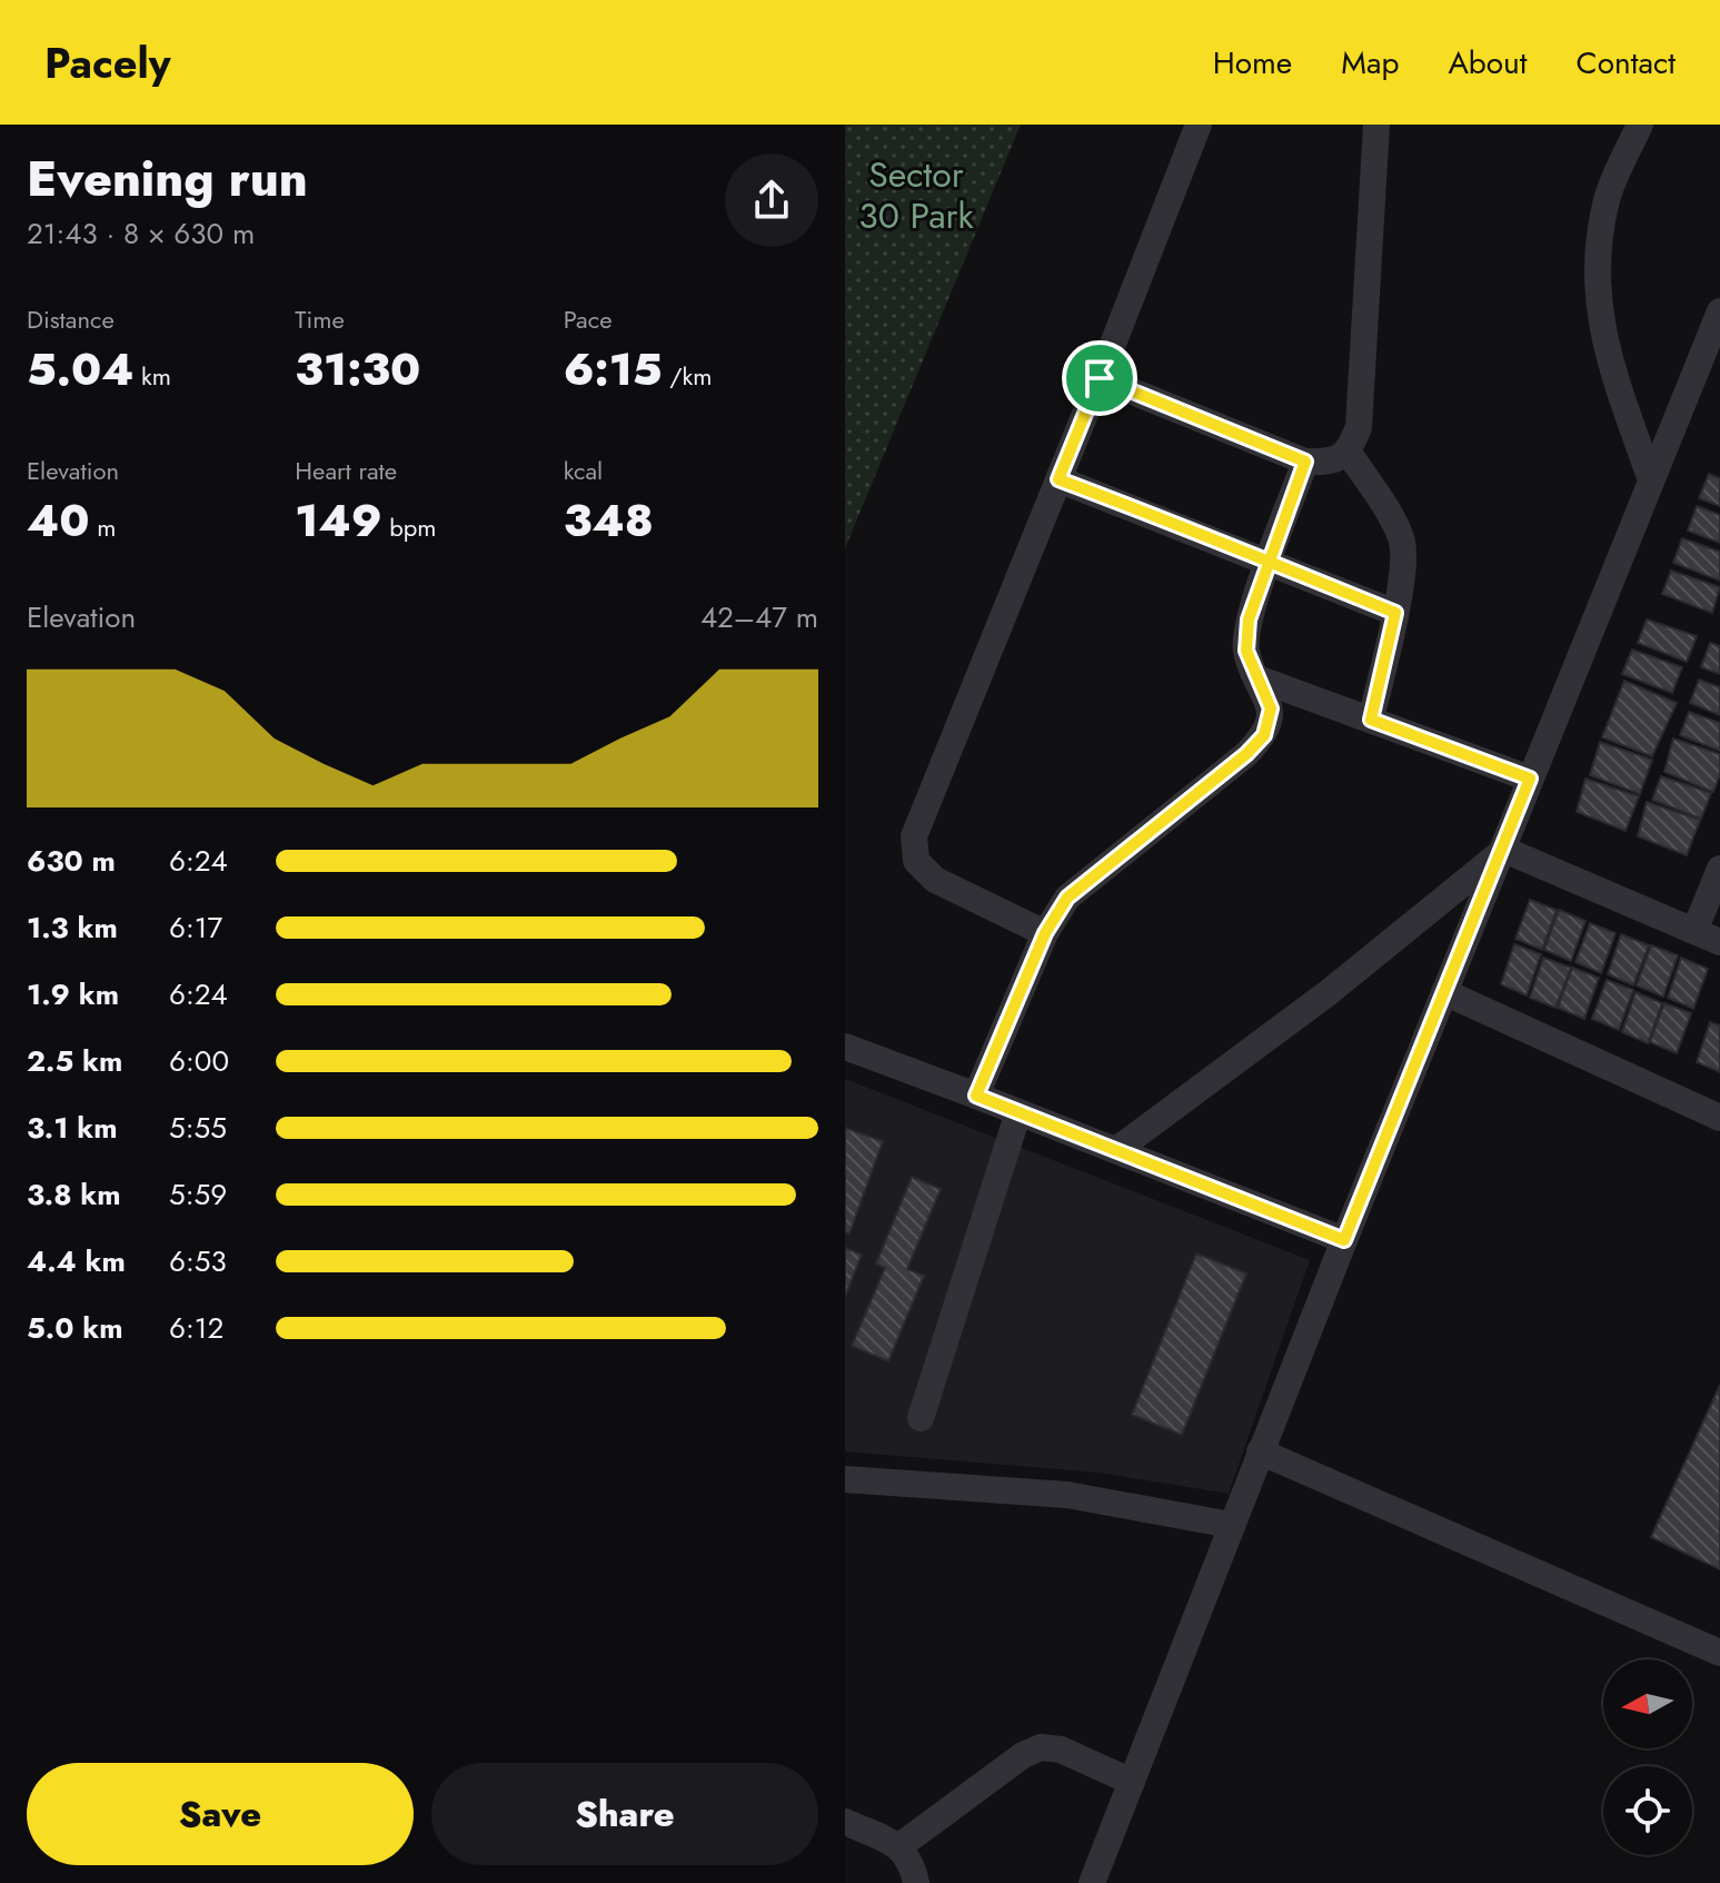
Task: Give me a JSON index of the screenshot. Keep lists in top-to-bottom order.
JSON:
{
  "parks": ["Sector 30 Park"],
  "north": "left",
  "page": {
    "header": "Pacely",
    "nav": [
      "Home",
      "Map",
      "About",
      "Contact"
    ],
    "heading": ["Evening run", "21:43 · 8 × 630 m"],
    "stats": [
      ["Distance", "5.04 km"],
      ["Time", "31:30"],
      ["Pace", "6:15 /km"],
      ["Elevation", "40 m"],
      ["Heart rate", "149 bpm"],
      ["kcal", "348"]
    ],
    "chart": ["Elevation", "42–47 m"],
    "list": [
      {
        "name": "630 m",
        "note": "6:24"
      },
      {
        "name": "1.3 km",
        "note": "6:17"
      },
      {
        "name": "1.9 km",
        "note": "6:24"
      },
      {
        "name": "2.5 km",
        "note": "6:00"
      },
      {
        "name": "3.1 km",
        "note": "5:55"
      },
      {
        "name": "3.8 km",
        "note": "5:59"
      },
      {
        "name": "4.4 km",
        "note": "6:53"
      },
      {
        "name": "5.0 km",
        "note": "6:12"
      }
    ],
    "buttons": ["Save", "Share"]
  }
}
